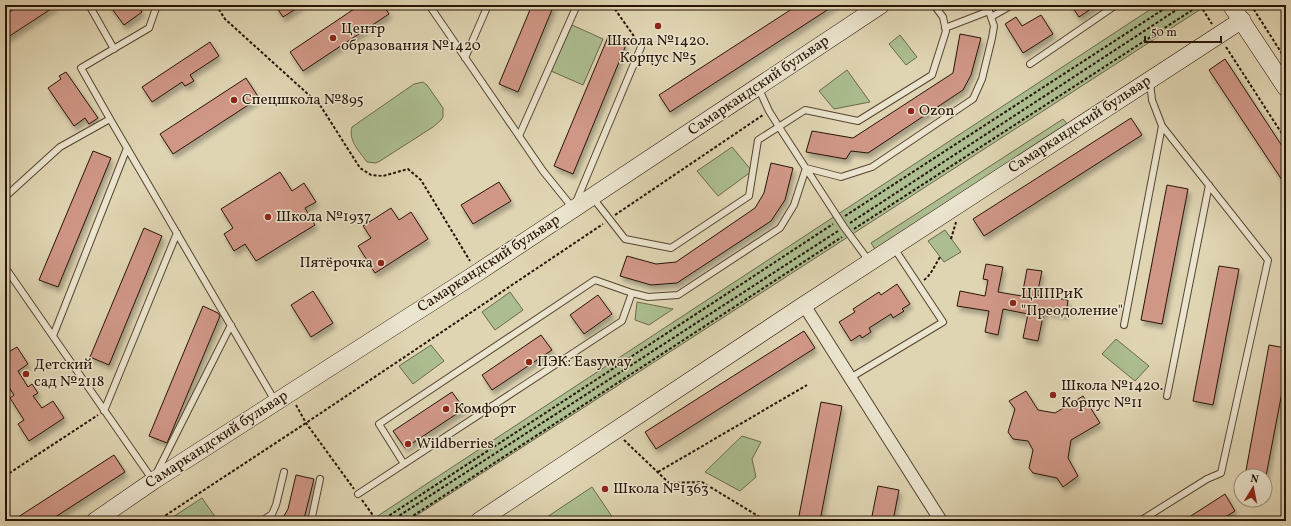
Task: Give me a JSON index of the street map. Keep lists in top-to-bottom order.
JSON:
{
  "streets": {
    "street": ["Самаркандский бульвар"]
  },
  "places": [
    "Школа №1420. Корпус №5",
    "Центр образования №1420",
    "Спецшкола №895",
    "Ozon",
    "Школа №1937",
    "Пятёрочка",
    "ЦППРиК \"Преодоление\"",
    "ПЭК: Easyway",
    "Детский сад №2118",
    "Школа №1420. Корпус №11",
    "Комфорт",
    "Wildberries",
    "Школа №1363"
  ],
  "scale_bar": "50 m",
  "north": "top"
}
